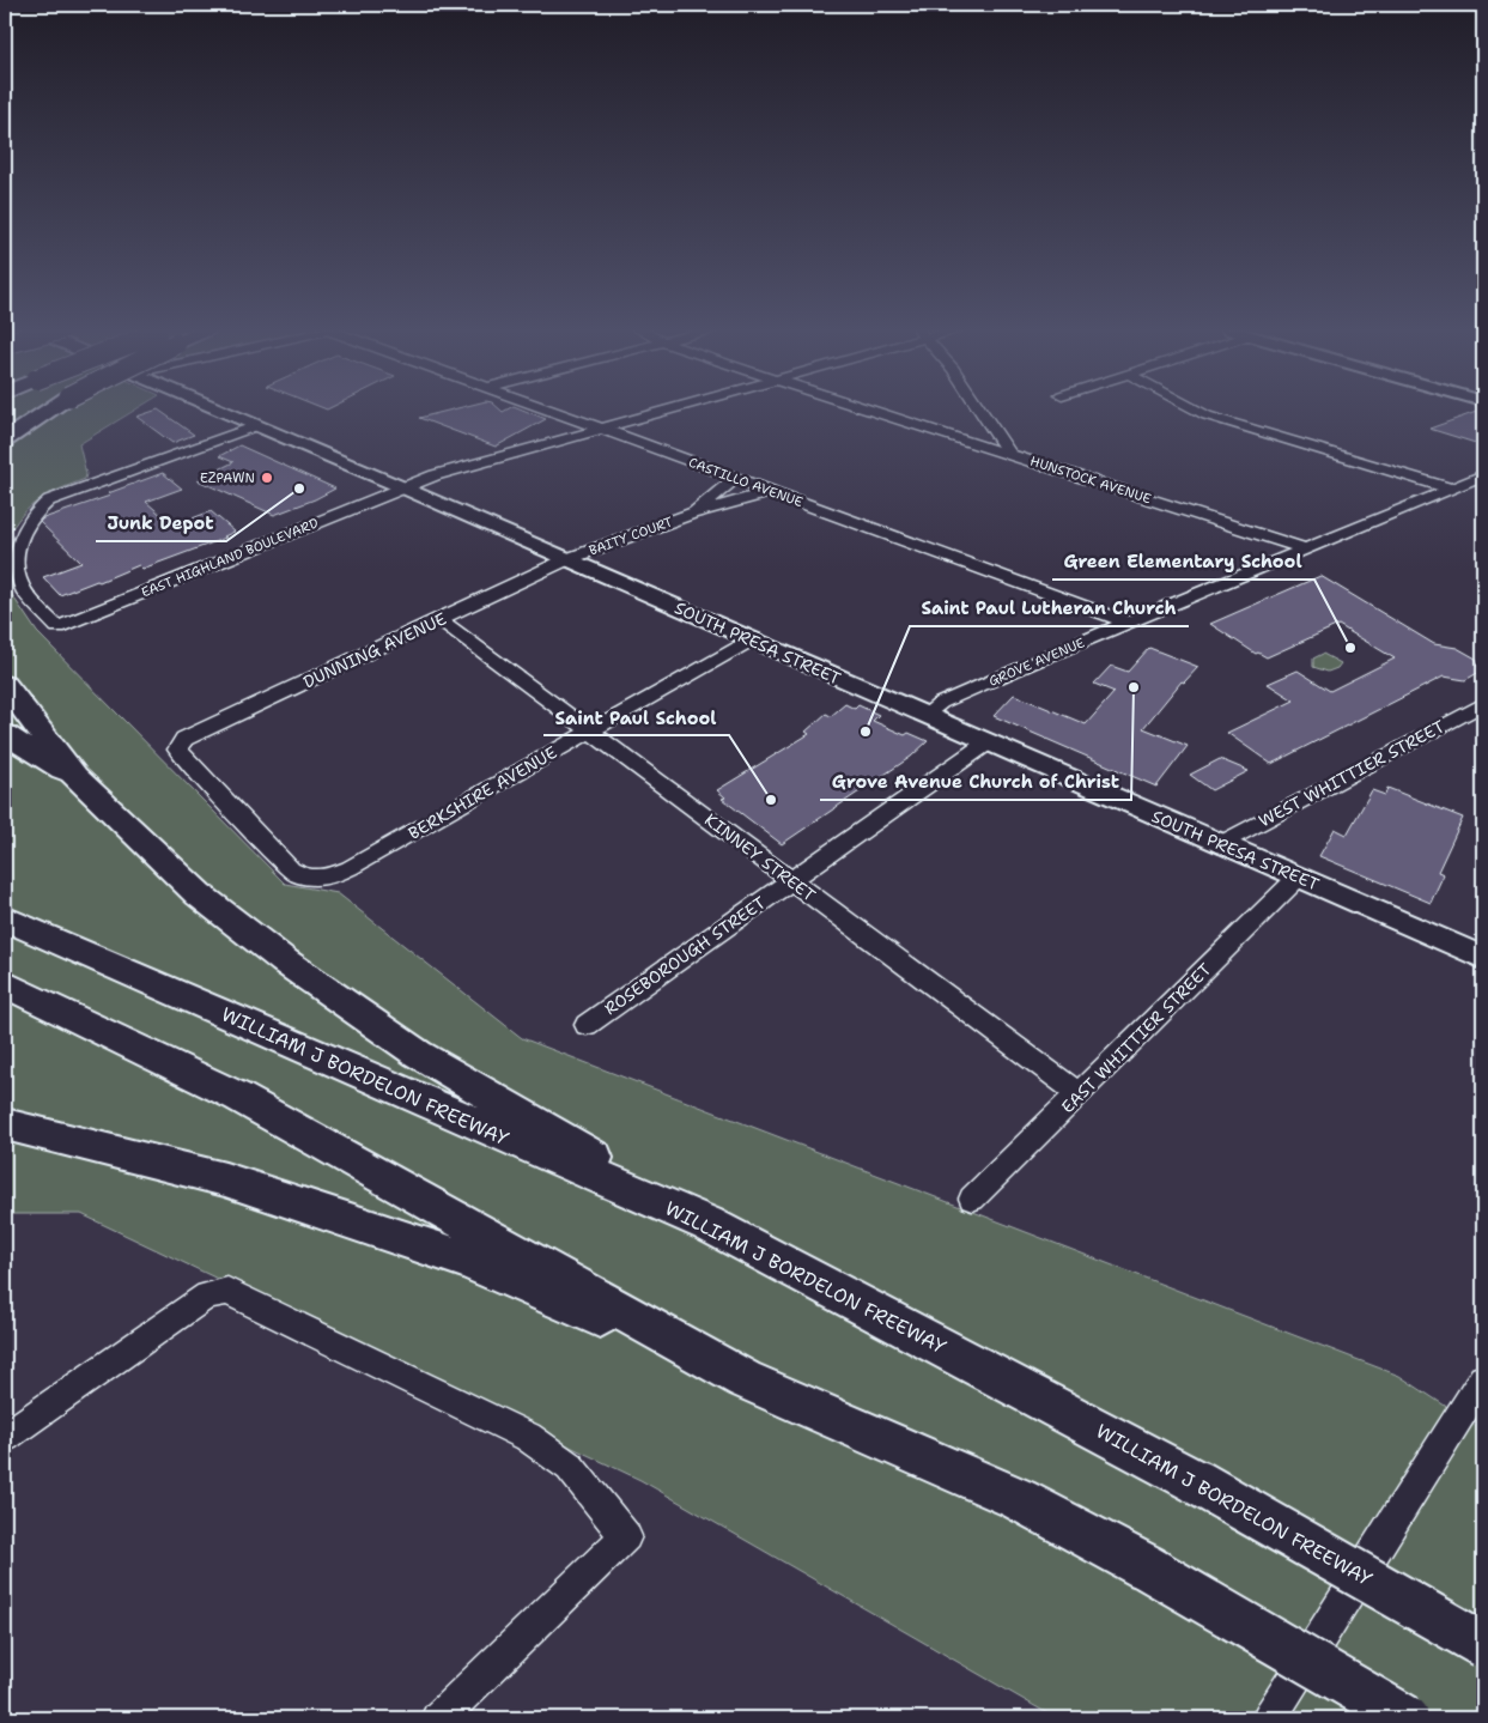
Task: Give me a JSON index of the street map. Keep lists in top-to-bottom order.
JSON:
{
  "streets": {
    "highway": ["WILLIAM J BORDELON FREEWAY"],
    "main road": ["SOUTH PRESA STREET"],
    "street": [
      "HUNSTOCK AVENUE",
      "CASTILLO AVENUE",
      "BAITY COURT",
      "EAST HIGHLAND BOULEVARD",
      "DUNNING AVENUE",
      "GROVE AVENUE",
      "WEST WHITTIER STREET",
      "BERKSHIRE AVENUE",
      "KINNEY STREET",
      "ROSEBOROUGH STREET",
      "EAST WHITTIER STREET"
    ]
  },
  "crossings": [
    ["HUNSTOCK AVENUE", "GROVE AVENUE"],
    ["CASTILLO AVENUE", "BAITY COURT"],
    ["CASTILLO AVENUE", "EAST HIGHLAND BOULEVARD"],
    ["CASTILLO AVENUE", "GROVE AVENUE"],
    ["BAITY COURT", "SOUTH PRESA STREET"],
    ["BAITY COURT", "DUNNING AVENUE"],
    ["EAST HIGHLAND BOULEVARD", "SOUTH PRESA STREET"],
    ["SOUTH PRESA STREET", "DUNNING AVENUE"],
    ["SOUTH PRESA STREET", "GROVE AVENUE"],
    ["SOUTH PRESA STREET", "WEST WHITTIER STREET"],
    ["SOUTH PRESA STREET", "BERKSHIRE AVENUE"],
    ["SOUTH PRESA STREET", "ROSEBOROUGH STREET"],
    ["SOUTH PRESA STREET", "EAST WHITTIER STREET"],
    ["DUNNING AVENUE", "BERKSHIRE AVENUE"],
    ["DUNNING AVENUE", "KINNEY STREET"],
    ["BERKSHIRE AVENUE", "KINNEY STREET"],
    ["KINNEY STREET", "ROSEBOROUGH STREET"],
    ["KINNEY STREET", "EAST WHITTIER STREET"]
  ],
  "places": [
    "EZPAWN",
    "Junk Depot",
    "Green Elementary School",
    "Grove Avenue Church of Christ",
    "Saint Paul Lutheran Church",
    "Saint Paul School"
  ]
}
